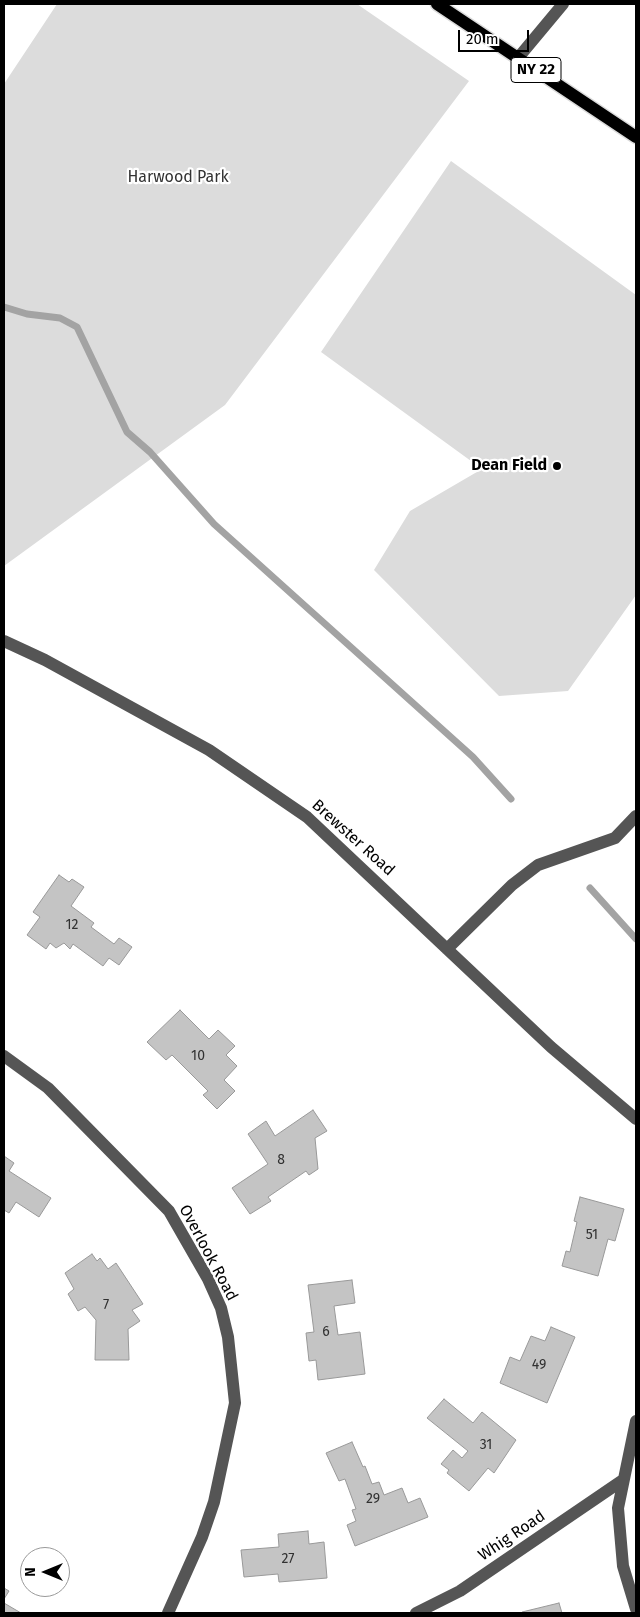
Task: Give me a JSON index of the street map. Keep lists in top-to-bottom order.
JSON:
{
  "streets": {
    "main road": ["NY 22"],
    "street": ["Brewster Road", "Overlook Road", "Whig Road"]
  },
  "parks": ["Harwood Park"],
  "places": ["Dean Field"],
  "house_numbers": [
    "12",
    "10",
    "8",
    "51",
    "7",
    "6",
    "49",
    "31",
    "29",
    "27"
  ],
  "scale_bar": "20 m",
  "north": "left"
}
